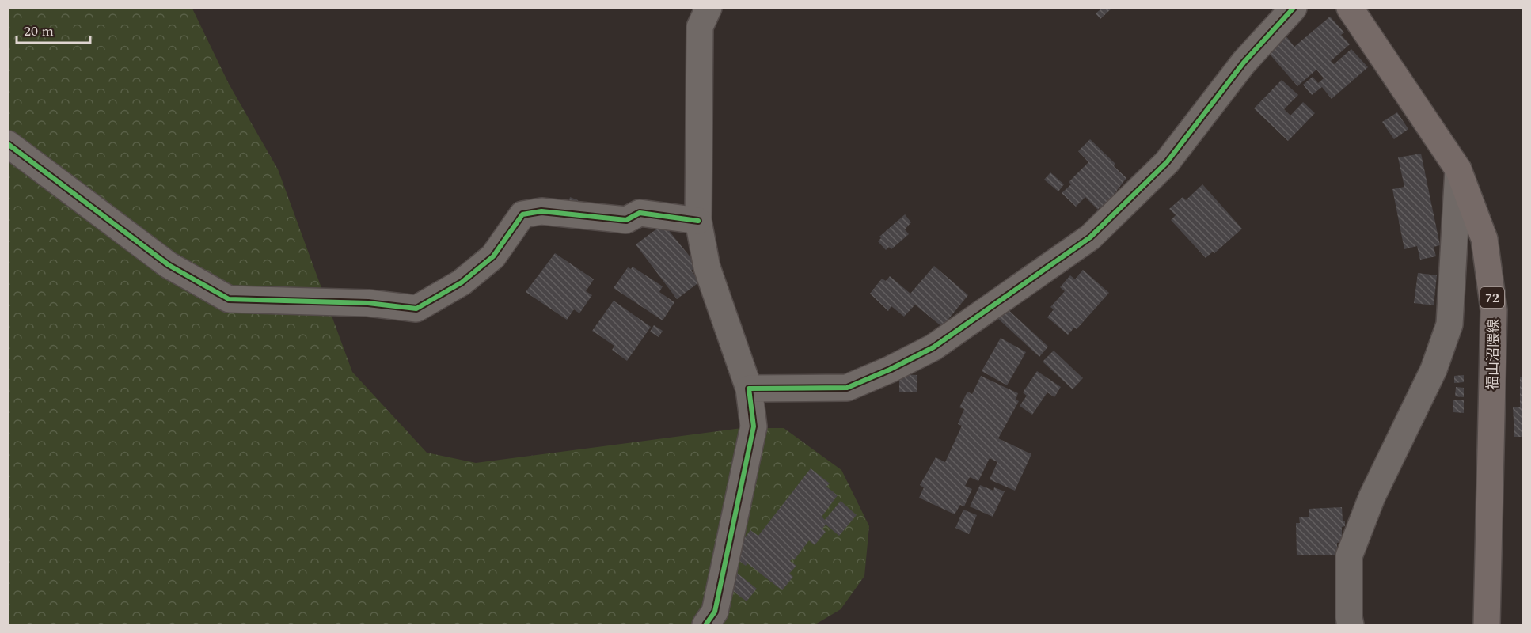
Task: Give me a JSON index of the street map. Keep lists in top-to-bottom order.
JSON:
{
  "streets": {
    "main road": ["72", "福山沼隈線"]
  },
  "scale_bar": "20 m"
}
